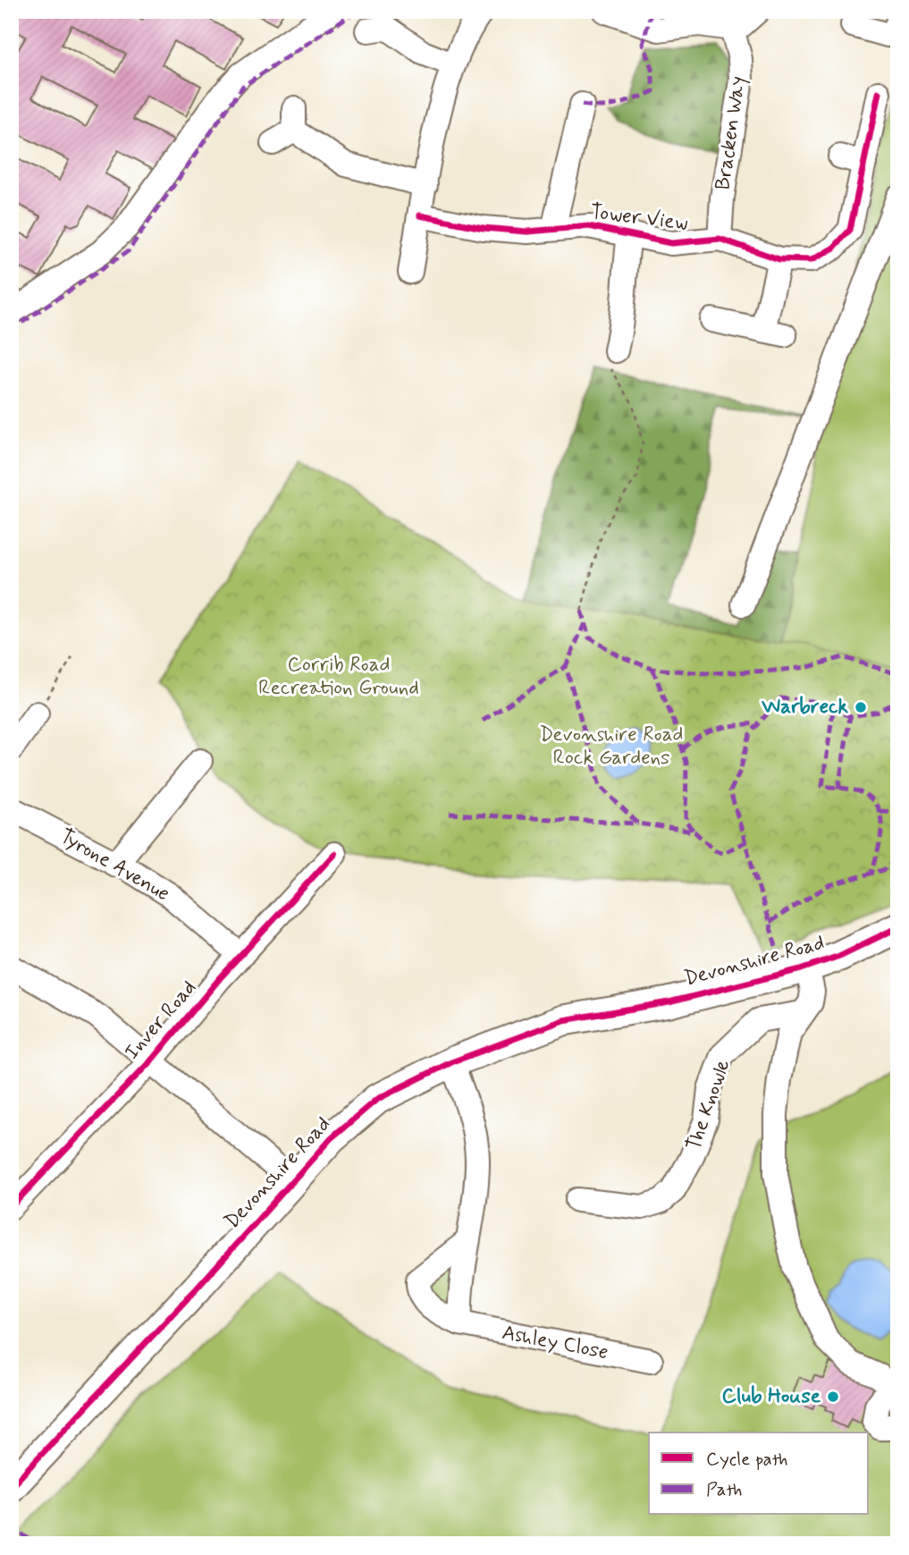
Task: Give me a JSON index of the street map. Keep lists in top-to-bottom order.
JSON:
{
  "streets": {
    "main road": ["Devonshire Road"],
    "street": [
      "Bracken Way",
      "Tower View",
      "Tyrone Avenue",
      "Inver Road",
      "The Knowle",
      "Ashley Close"
    ]
  },
  "crossings": [
    ["Bracken Way", "Tower View"],
    ["Tyrone Avenue", "Inver Road"]
  ],
  "parks": ["Corrib Road Recreation Ground", "Devonshire Road Rock Gardens"],
  "places": ["Warbreck", "Club House"],
  "legend": ["Cycle path", "Path"]
}
